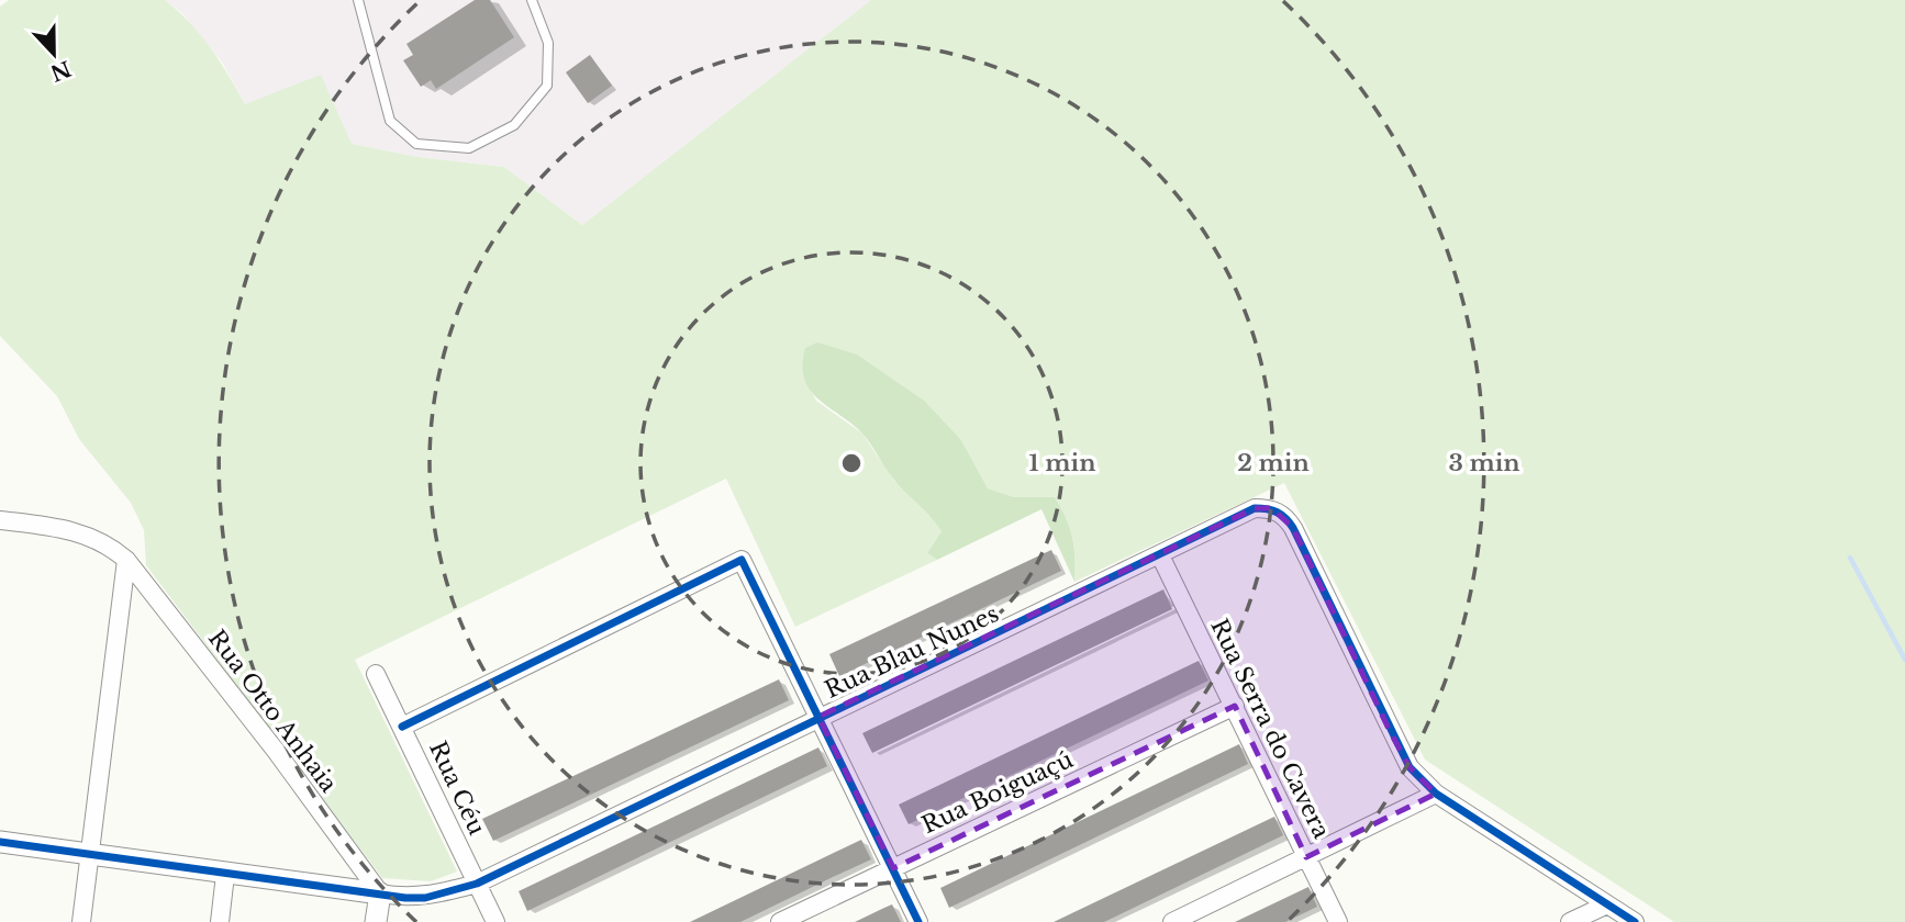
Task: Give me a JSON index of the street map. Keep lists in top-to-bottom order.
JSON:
{
  "streets": {
    "street": [
      "Rua Blau Nunes",
      "Rua Otto Anhaia",
      "Rua Serra do Cavera",
      "Rua Céu",
      "Rua Boiguaçú"
    ]
  },
  "crossings": [
    ["Rua Blau Nunes", "Rua Otto Anhaia"],
    ["Rua Blau Nunes", "Rua Serra do Cavera"],
    ["Rua Blau Nunes", "Rua Céu"],
    ["Rua Serra do Cavera", "Rua Boiguaçú"]
  ],
  "north": "bottom",
  "rings": ["1 min", "2 min", "3 min"]
}
